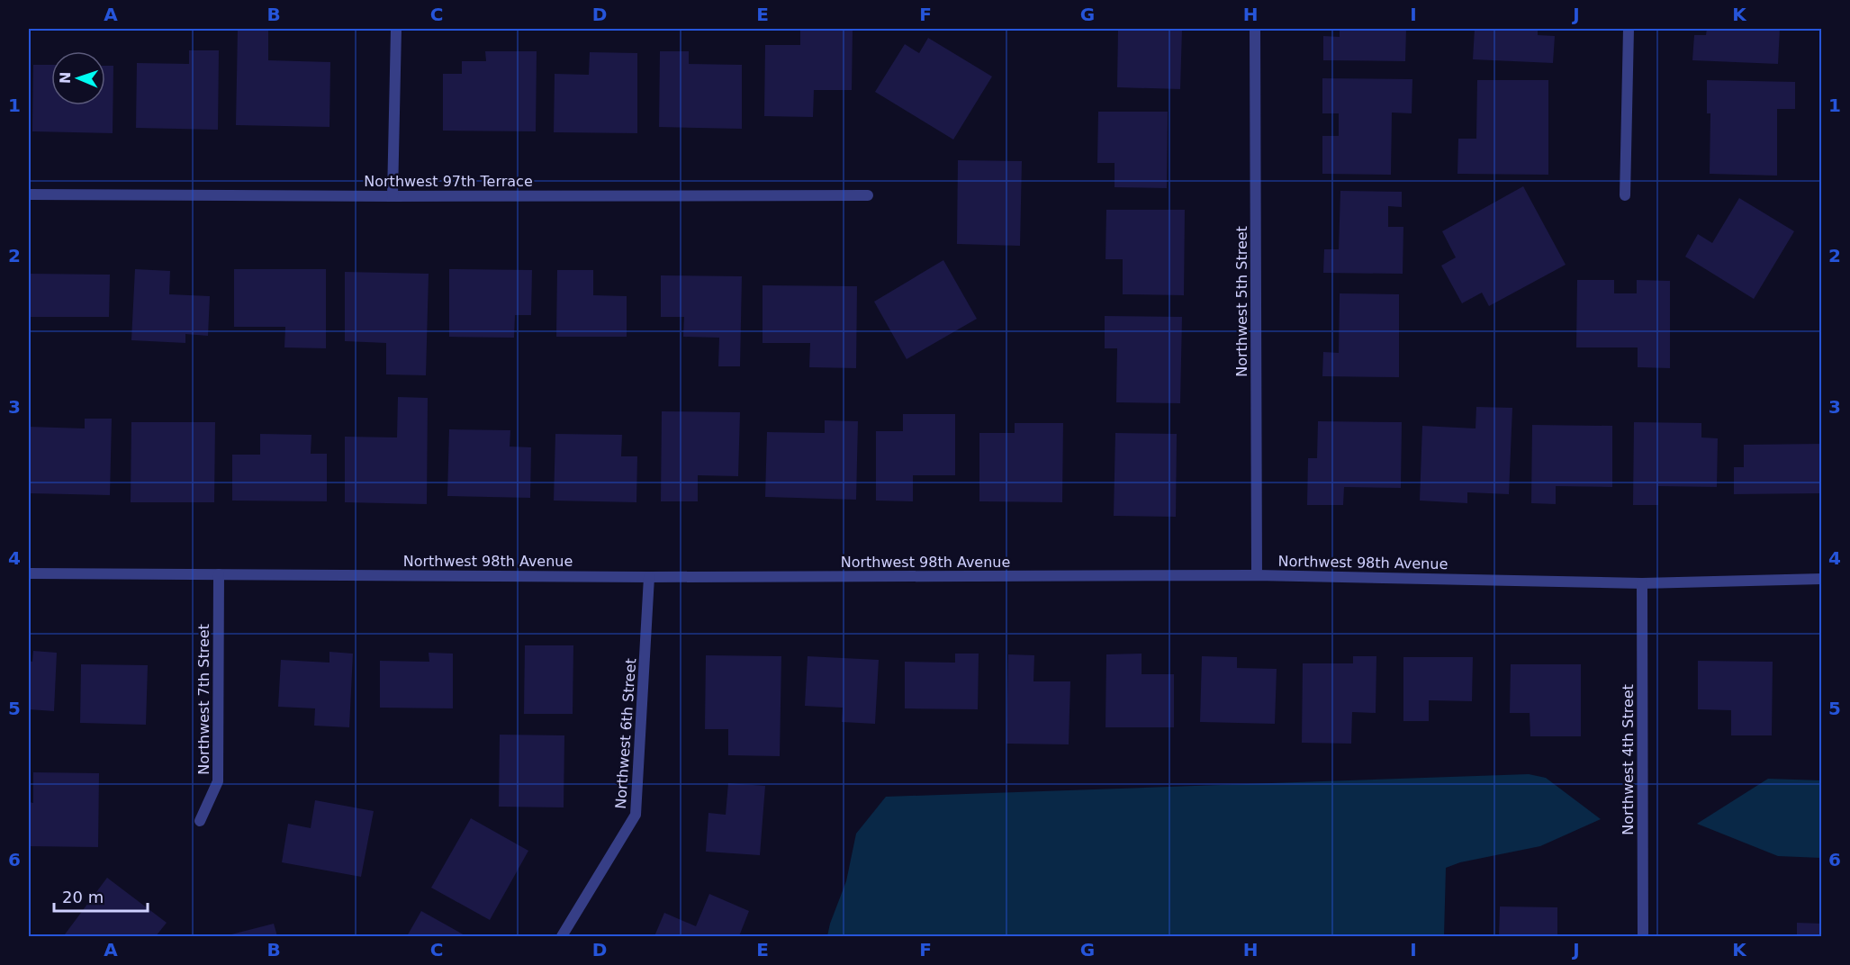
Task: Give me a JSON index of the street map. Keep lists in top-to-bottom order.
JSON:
{
  "streets": {
    "street": [
      "Northwest 97th Terrace",
      "Northwest 5th Street",
      "Northwest 98th Avenue",
      "Northwest 7th Street",
      "Northwest 6th Street",
      "Northwest 4th Street"
    ]
  },
  "crossings": [
    ["Northwest 5th Street", "Northwest 98th Avenue"],
    ["Northwest 98th Avenue", "Northwest 7th Street"],
    ["Northwest 98th Avenue", "Northwest 6th Street"],
    ["Northwest 98th Avenue", "Northwest 4th Street"]
  ],
  "scale_bar": "20 m",
  "north": "left",
  "grid": {
    "columns": [
      "A",
      "B",
      "C",
      "D",
      "E",
      "F",
      "G",
      "H",
      "I",
      "J",
      "K"
    ],
    "rows": [
      "1",
      "2",
      "3",
      "4",
      "5",
      "6"
    ]
  }
}
